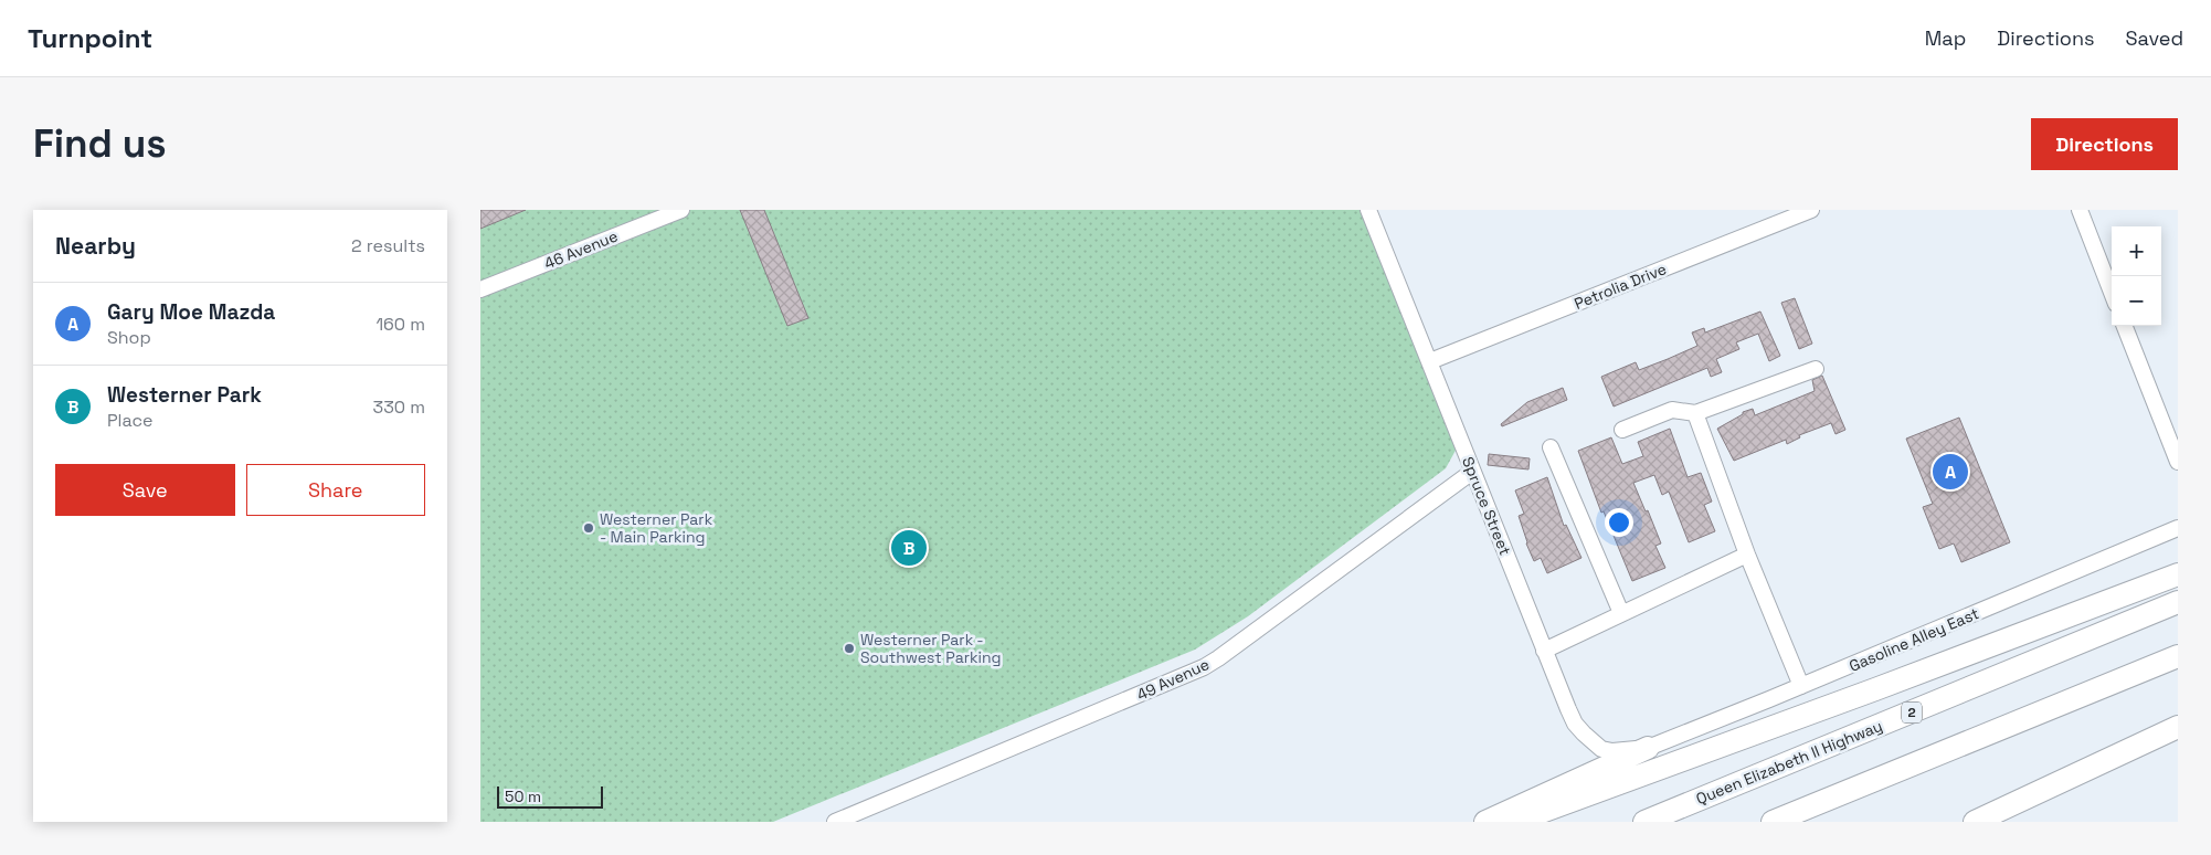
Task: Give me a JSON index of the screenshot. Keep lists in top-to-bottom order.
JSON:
{
  "streets": {
    "highway": ["2", "Queen Elizabeth II Highway"],
    "street": [
      "46 Avenue",
      "Petrolia Drive",
      "Spruce Street",
      "Gasoline Alley East",
      "49 Avenue"
    ]
  },
  "crossings": [
    ["Petrolia Drive", "Spruce Street"],
    ["Spruce Street", "Gasoline Alley East"],
    ["Spruce Street", "49 Avenue"]
  ],
  "places": ["Westerner Park - Main Parking", "Westerner Park - Southwest Parking"],
  "scale_bar": "50 m",
  "page": {
    "header": "Turnpoint",
    "nav": ["Map", "Directions", "Saved"],
    "buttons": [
      "Directions",
      ["Save", "Share"]
    ],
    "title": "Find us",
    "heading": ["Nearby", "2 results"],
    "map_buttons": ["+", "−"],
    "list": [
      {
        "mark": "A",
        "name": "Gary Moe Mazda",
        "note": "Shop",
        "value": "160 m"
      },
      {
        "mark": "B",
        "name": "Westerner Park",
        "note": "Place",
        "value": "330 m"
      }
    ],
    "pins": ["A", "B"],
    "scale": "50 m"
  }
}
